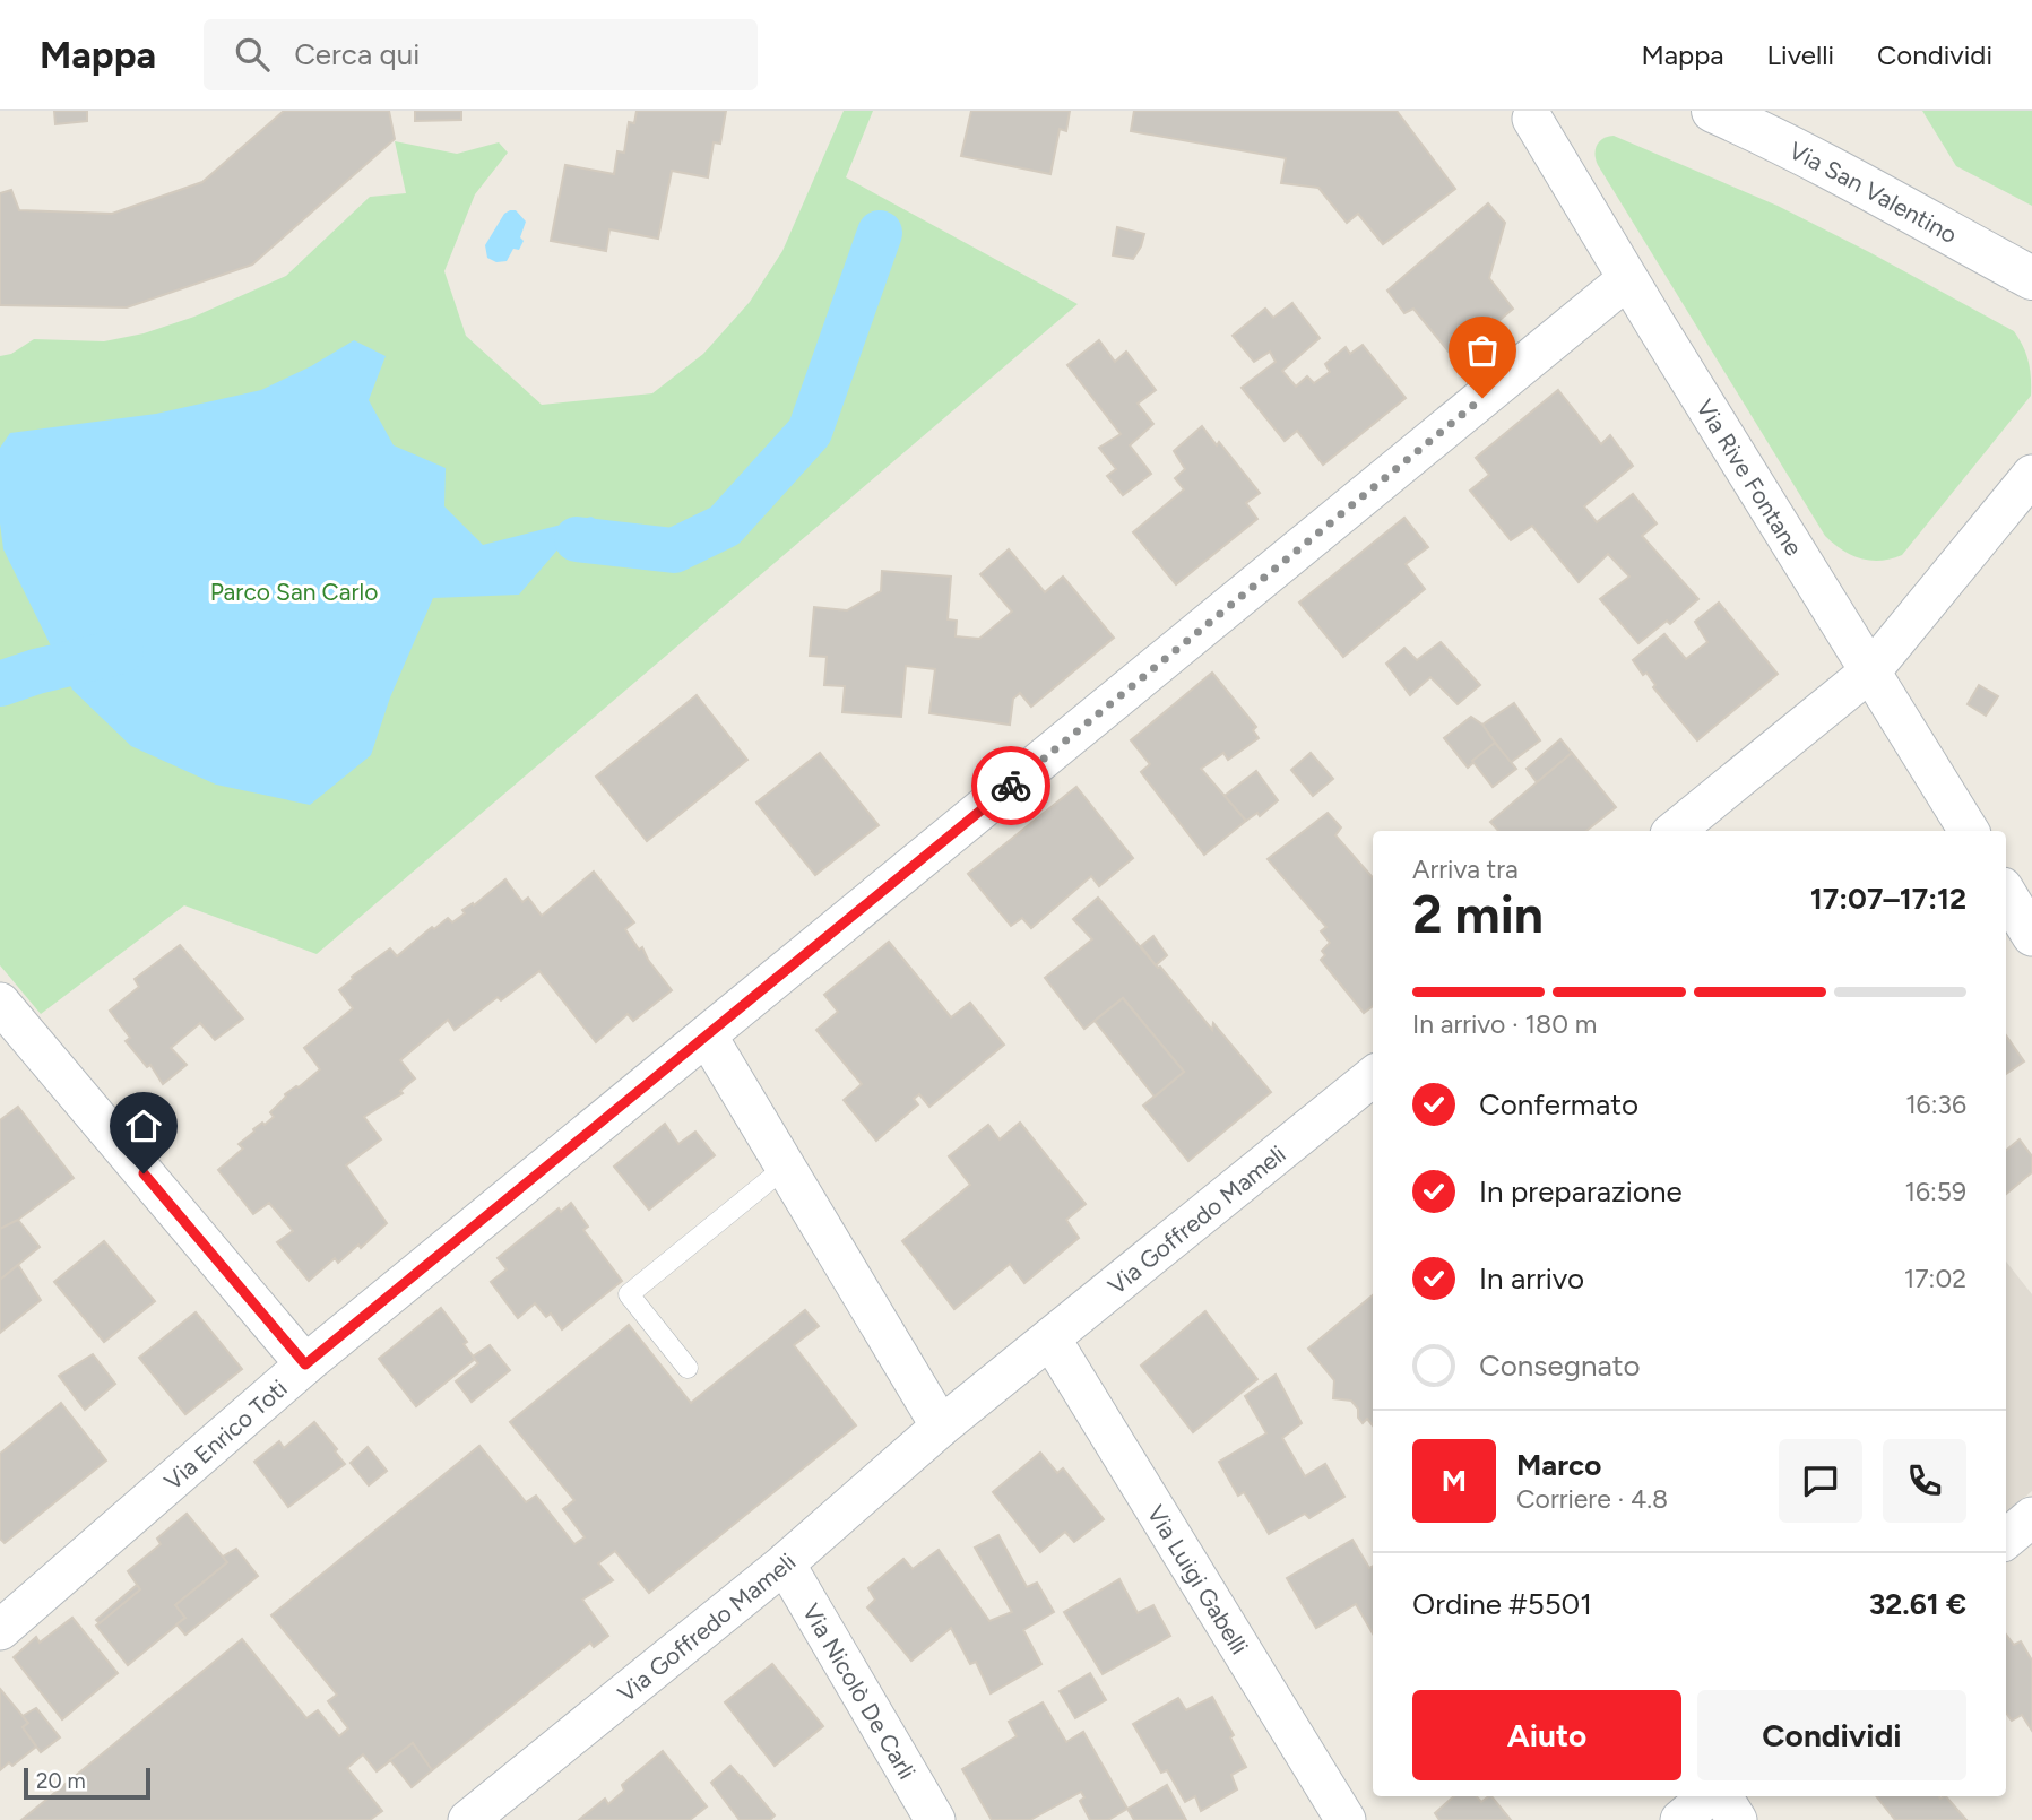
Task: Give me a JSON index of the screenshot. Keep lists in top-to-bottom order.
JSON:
{
  "streets": {
    "street": [
      "Via San Valentino",
      "Via Rive Fontane",
      "Via Goffredo Mameli",
      "Via Enrico Toti",
      "Via Luigi Gabelli",
      "Via Nicolò De Carli"
    ]
  },
  "crossings": [
    ["Via Rive Fontane", "Via Enrico Toti"],
    ["Via Goffredo Mameli", "Via Luigi Gabelli"],
    ["Via Goffredo Mameli", "Via Nicolò De Carli"]
  ],
  "parks": ["Parco San Carlo"],
  "scale_bar": "20 m",
  "page": {
    "header": "Mappa",
    "search": "Cerca qui",
    "nav": ["Mappa", "Livelli", "Condividi"],
    "heading": ["2 min", "Arriva tra", "17:07–17:12"],
    "panel": [
      "Marco",
      "Corriere · 4.8",
      "Ordine #5501",
      "32.61 €"
    ],
    "bar": "In arrivo · 180 m",
    "list": [
      ["Confermato", "16:36"],
      ["In preparazione", "16:59"],
      ["In arrivo", "17:02"],
      "Consegnato"
    ],
    "round": "M",
    "buttons": ["Aiuto", "Condividi"],
    "scale": "20 m"
  }
}
